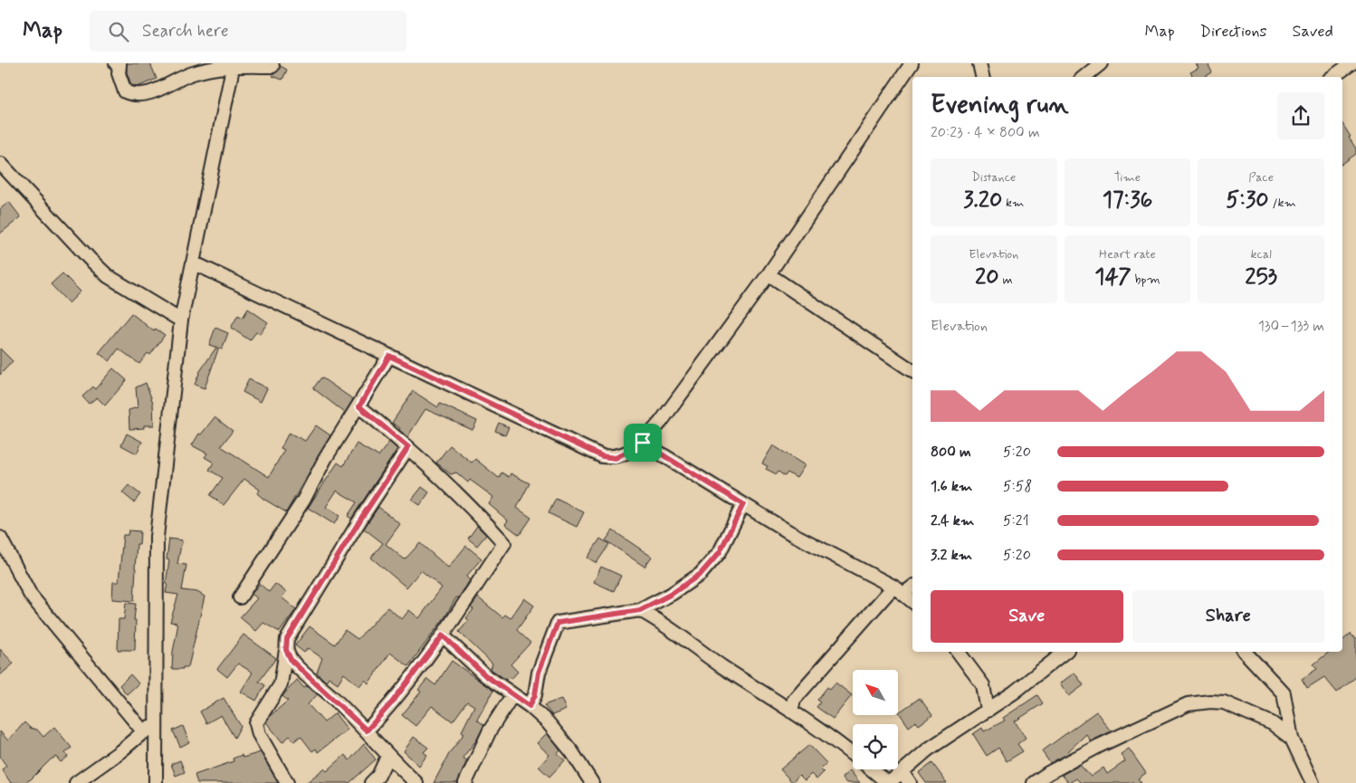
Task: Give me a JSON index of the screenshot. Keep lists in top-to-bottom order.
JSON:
{
  "north": "top left",
  "page": {
    "header": "Map",
    "search": "Search here",
    "nav": ["Map", "Directions", "Saved"],
    "heading": ["Evening run", "20:23 · 4 × 800 m"],
    "stats": [
      ["Distance", "3.20 km"],
      ["Time", "17:36"],
      ["Pace", "5:30 /km"],
      ["Elevation", "20 m"],
      ["Heart rate", "147 bpm"],
      ["kcal", "253"]
    ],
    "chart": ["Elevation", "130–133 m"],
    "list": [
      {
        "name": "800 m",
        "note": "5:20"
      },
      {
        "name": "1.6 km",
        "note": "5:58"
      },
      {
        "name": "2.4 km",
        "note": "5:21"
      },
      {
        "name": "3.2 km",
        "note": "5:20"
      }
    ],
    "buttons": ["Save", "Share"]
  }
}
